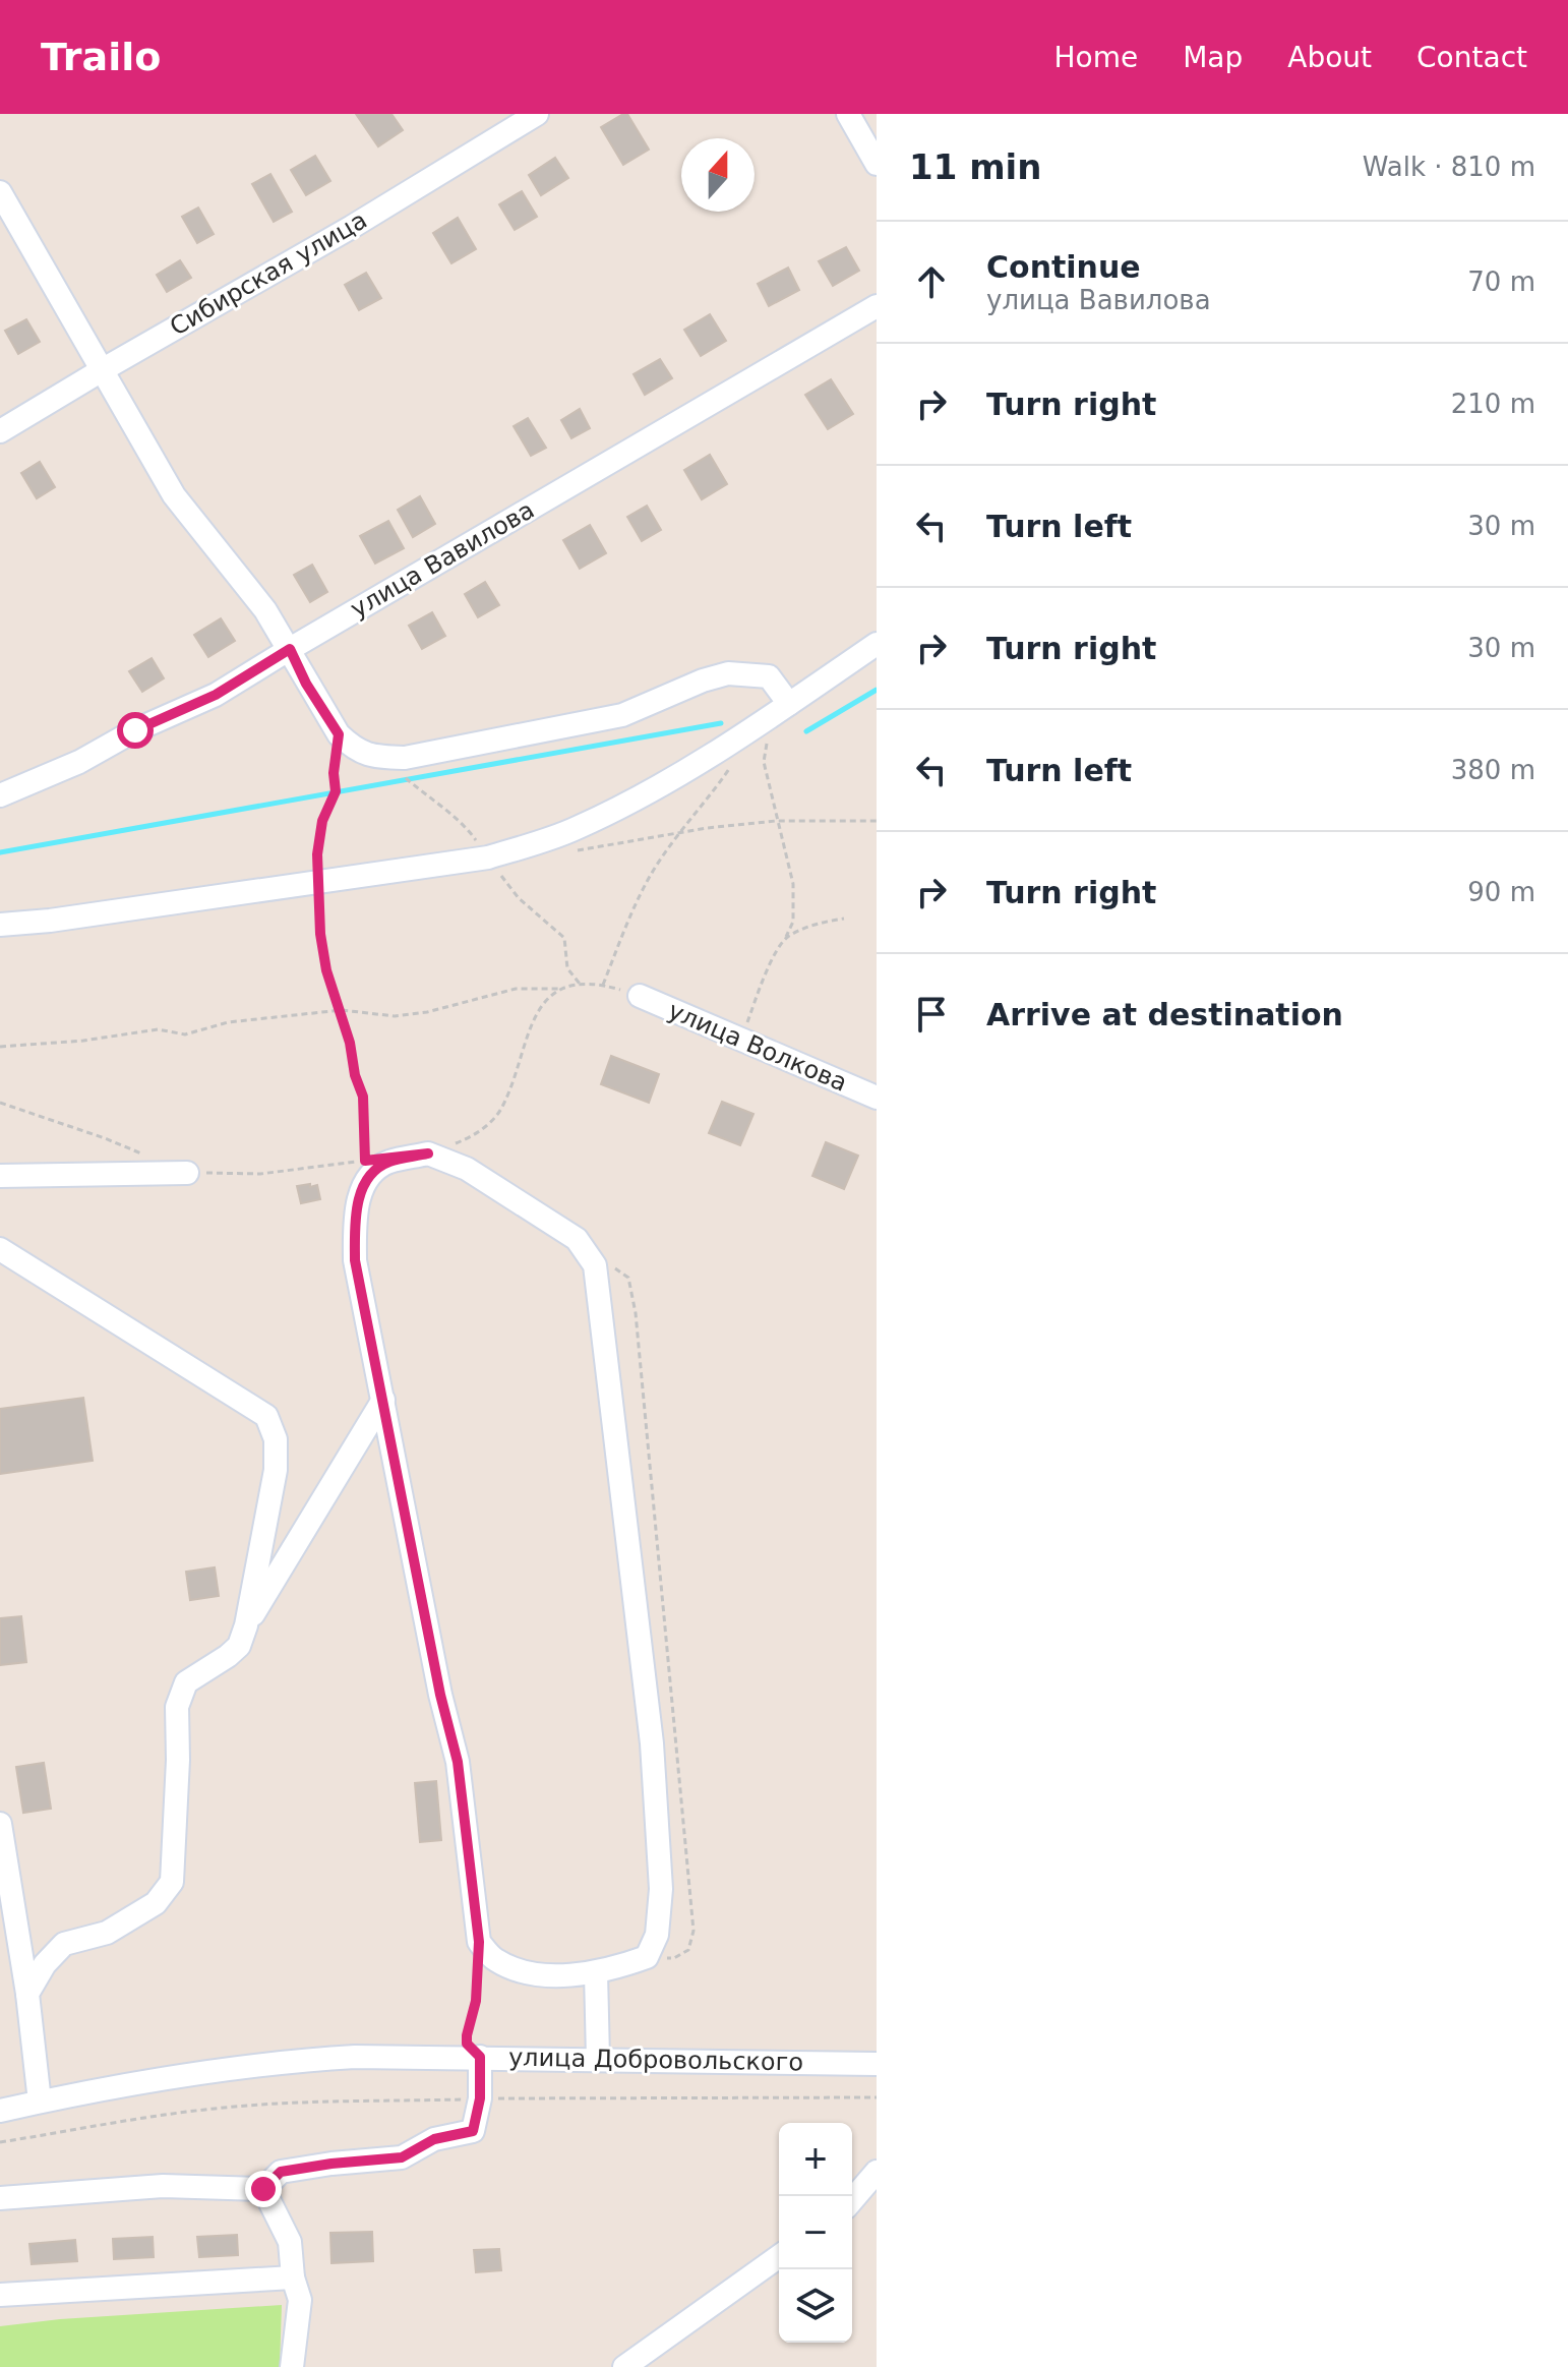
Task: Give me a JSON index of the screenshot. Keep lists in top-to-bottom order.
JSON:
{
  "streets": {
    "street": [
      "Сибирская улица",
      "улица Вавилова",
      "улица Волкова",
      "улица Добровольского"
    ]
  },
  "north": "top",
  "page": {
    "header": "Trailo",
    "nav": [
      "Home",
      "Map",
      "About",
      "Contact"
    ],
    "heading": ["11 min", "Walk · 810 m"],
    "list": [
      ["Continue", "улица Вавилова", "70 m"],
      ["Turn right", "210 m"],
      ["Turn left", "30 m"],
      ["Turn right", "30 m"],
      ["Turn left", "380 m"],
      ["Turn right", "90 m"],
      "Arrive at destination"
    ],
    "map_buttons": ["+", "−"]
  }
}
